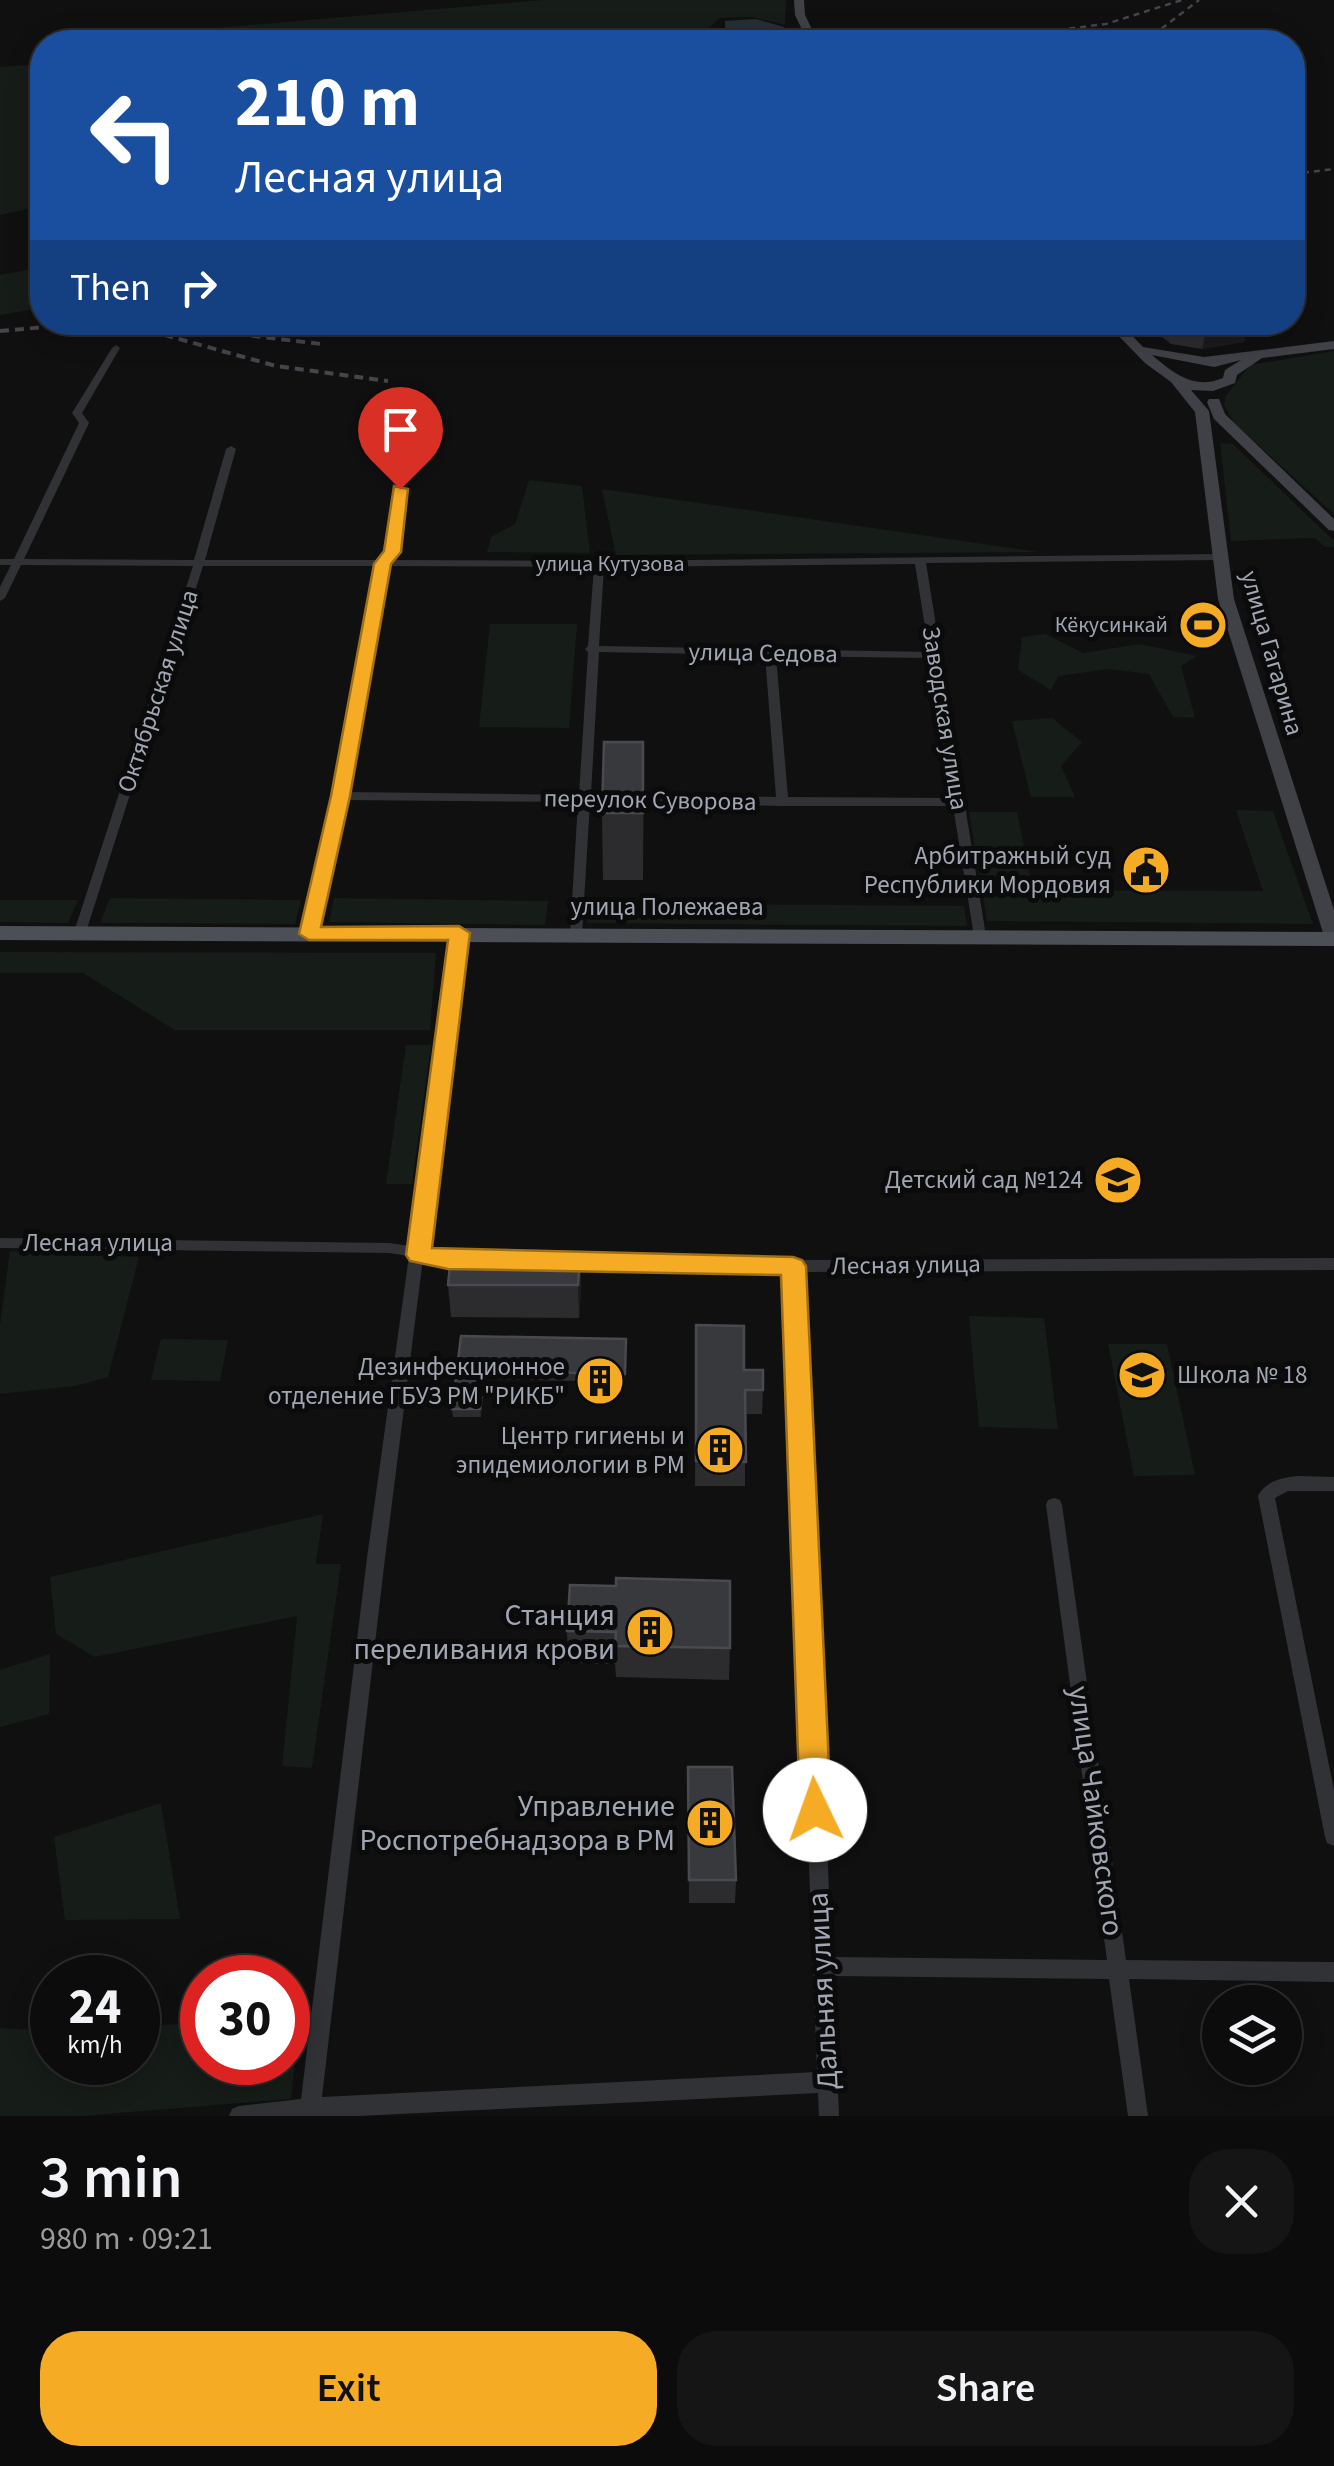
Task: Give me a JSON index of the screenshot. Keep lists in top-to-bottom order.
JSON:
{
  "streets": {
    "main road": ["улица Гагарина", "улица Полежаева"],
    "street": [
      "улица Кутузова",
      "улица Седова",
      "Октябрьская улица",
      "Заводская улица",
      "переулок Суворова",
      "Лесная улица",
      "улица Чайковского",
      "Дальняя улица"
    ]
  },
  "crossings": [
    ["улица Кутузова", "улица Гагарина"],
    ["улица Кутузова", "Октябрьская улица"],
    ["улица Кутузова", "Заводская улица"],
    ["улица Седова", "Заводская улица"],
    ["улица Гагарина", "улица Полежаева"],
    ["Октябрьская улица", "улица Полежаева"],
    ["Заводская улица", "переулок Суворова"],
    ["Заводская улица", "улица Полежаева"],
    ["Лесная улица", "Дальняя улица"]
  ],
  "places": {
    "sports": ["Кёкусинкай"],
    "public building": ["Арбитражный суд Республики Мордовия"],
    "school or university": ["Детский сад №124", "Школа № 18"],
    "building": [
      "Дезинфекционное отделение ГБУЗ РМ \"РИКБ\"",
      "Центр гигиены и эпидемиологии в РМ",
      "Станция переливания крови",
      "Управление Роспотребнадзора в РМ"
    ]
  },
  "page": {
    "turn": ["210 m", "Лесная улица"],
    "then": "Then",
    "speed": "24 km/h",
    "limit": "30",
    "heading": ["3 min", "980 m · 09:21"],
    "buttons": ["Exit", "Share"]
  }
}
